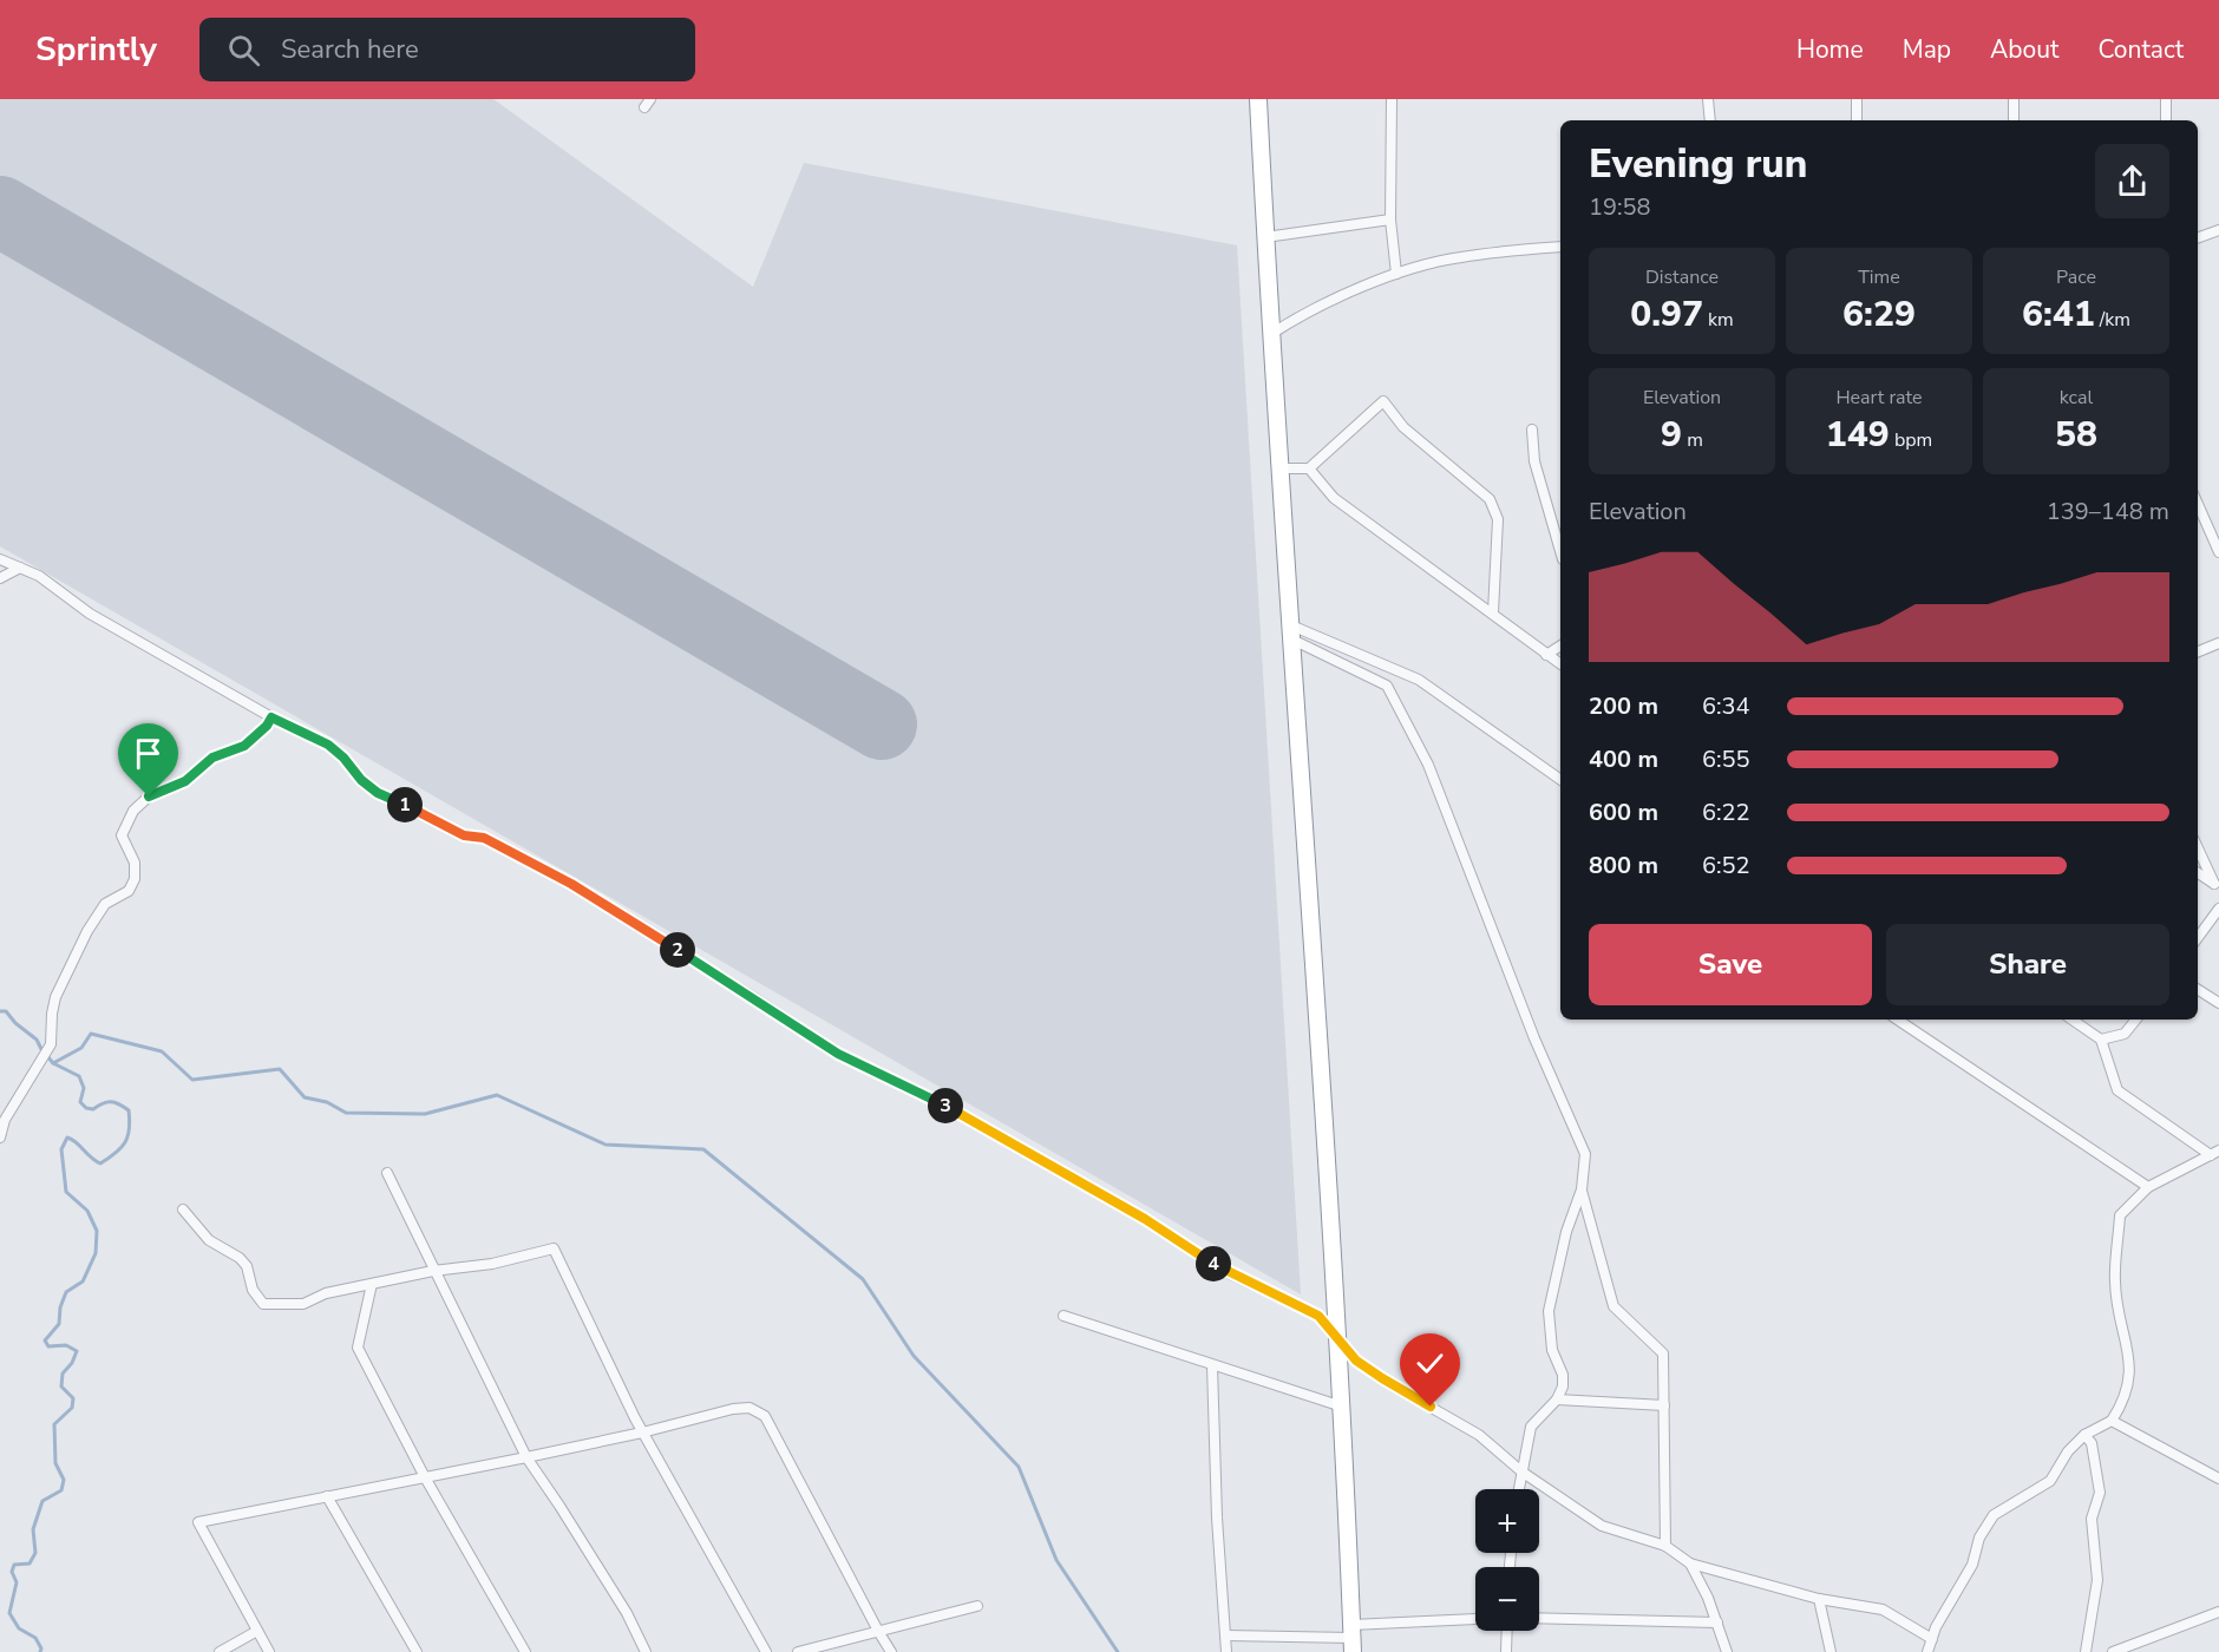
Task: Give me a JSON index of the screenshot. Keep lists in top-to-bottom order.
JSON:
{
  "page": {
    "header": "Sprintly",
    "search": "Search here",
    "nav": [
      "Home",
      "Map",
      "About",
      "Contact"
    ],
    "heading": ["Evening run", "19:58"],
    "stats": [
      ["Distance", "0.97 km"],
      ["Time", "6:29"],
      ["Pace", "6:41 /km"],
      ["Elevation", "9 m"],
      ["Heart rate", "149 bpm"],
      ["kcal", "58"]
    ],
    "chart": ["Elevation", "139–148 m"],
    "list": [
      {
        "name": "200 m",
        "note": "6:34"
      },
      {
        "name": "400 m",
        "note": "6:55"
      },
      {
        "name": "600 m",
        "note": "6:22"
      },
      {
        "name": "800 m",
        "note": "6:52"
      }
    ],
    "pins": [
      "1",
      "2",
      "3",
      "4"
    ],
    "buttons": ["Save", "Share"],
    "map_buttons": ["+", "−"]
  }
}
